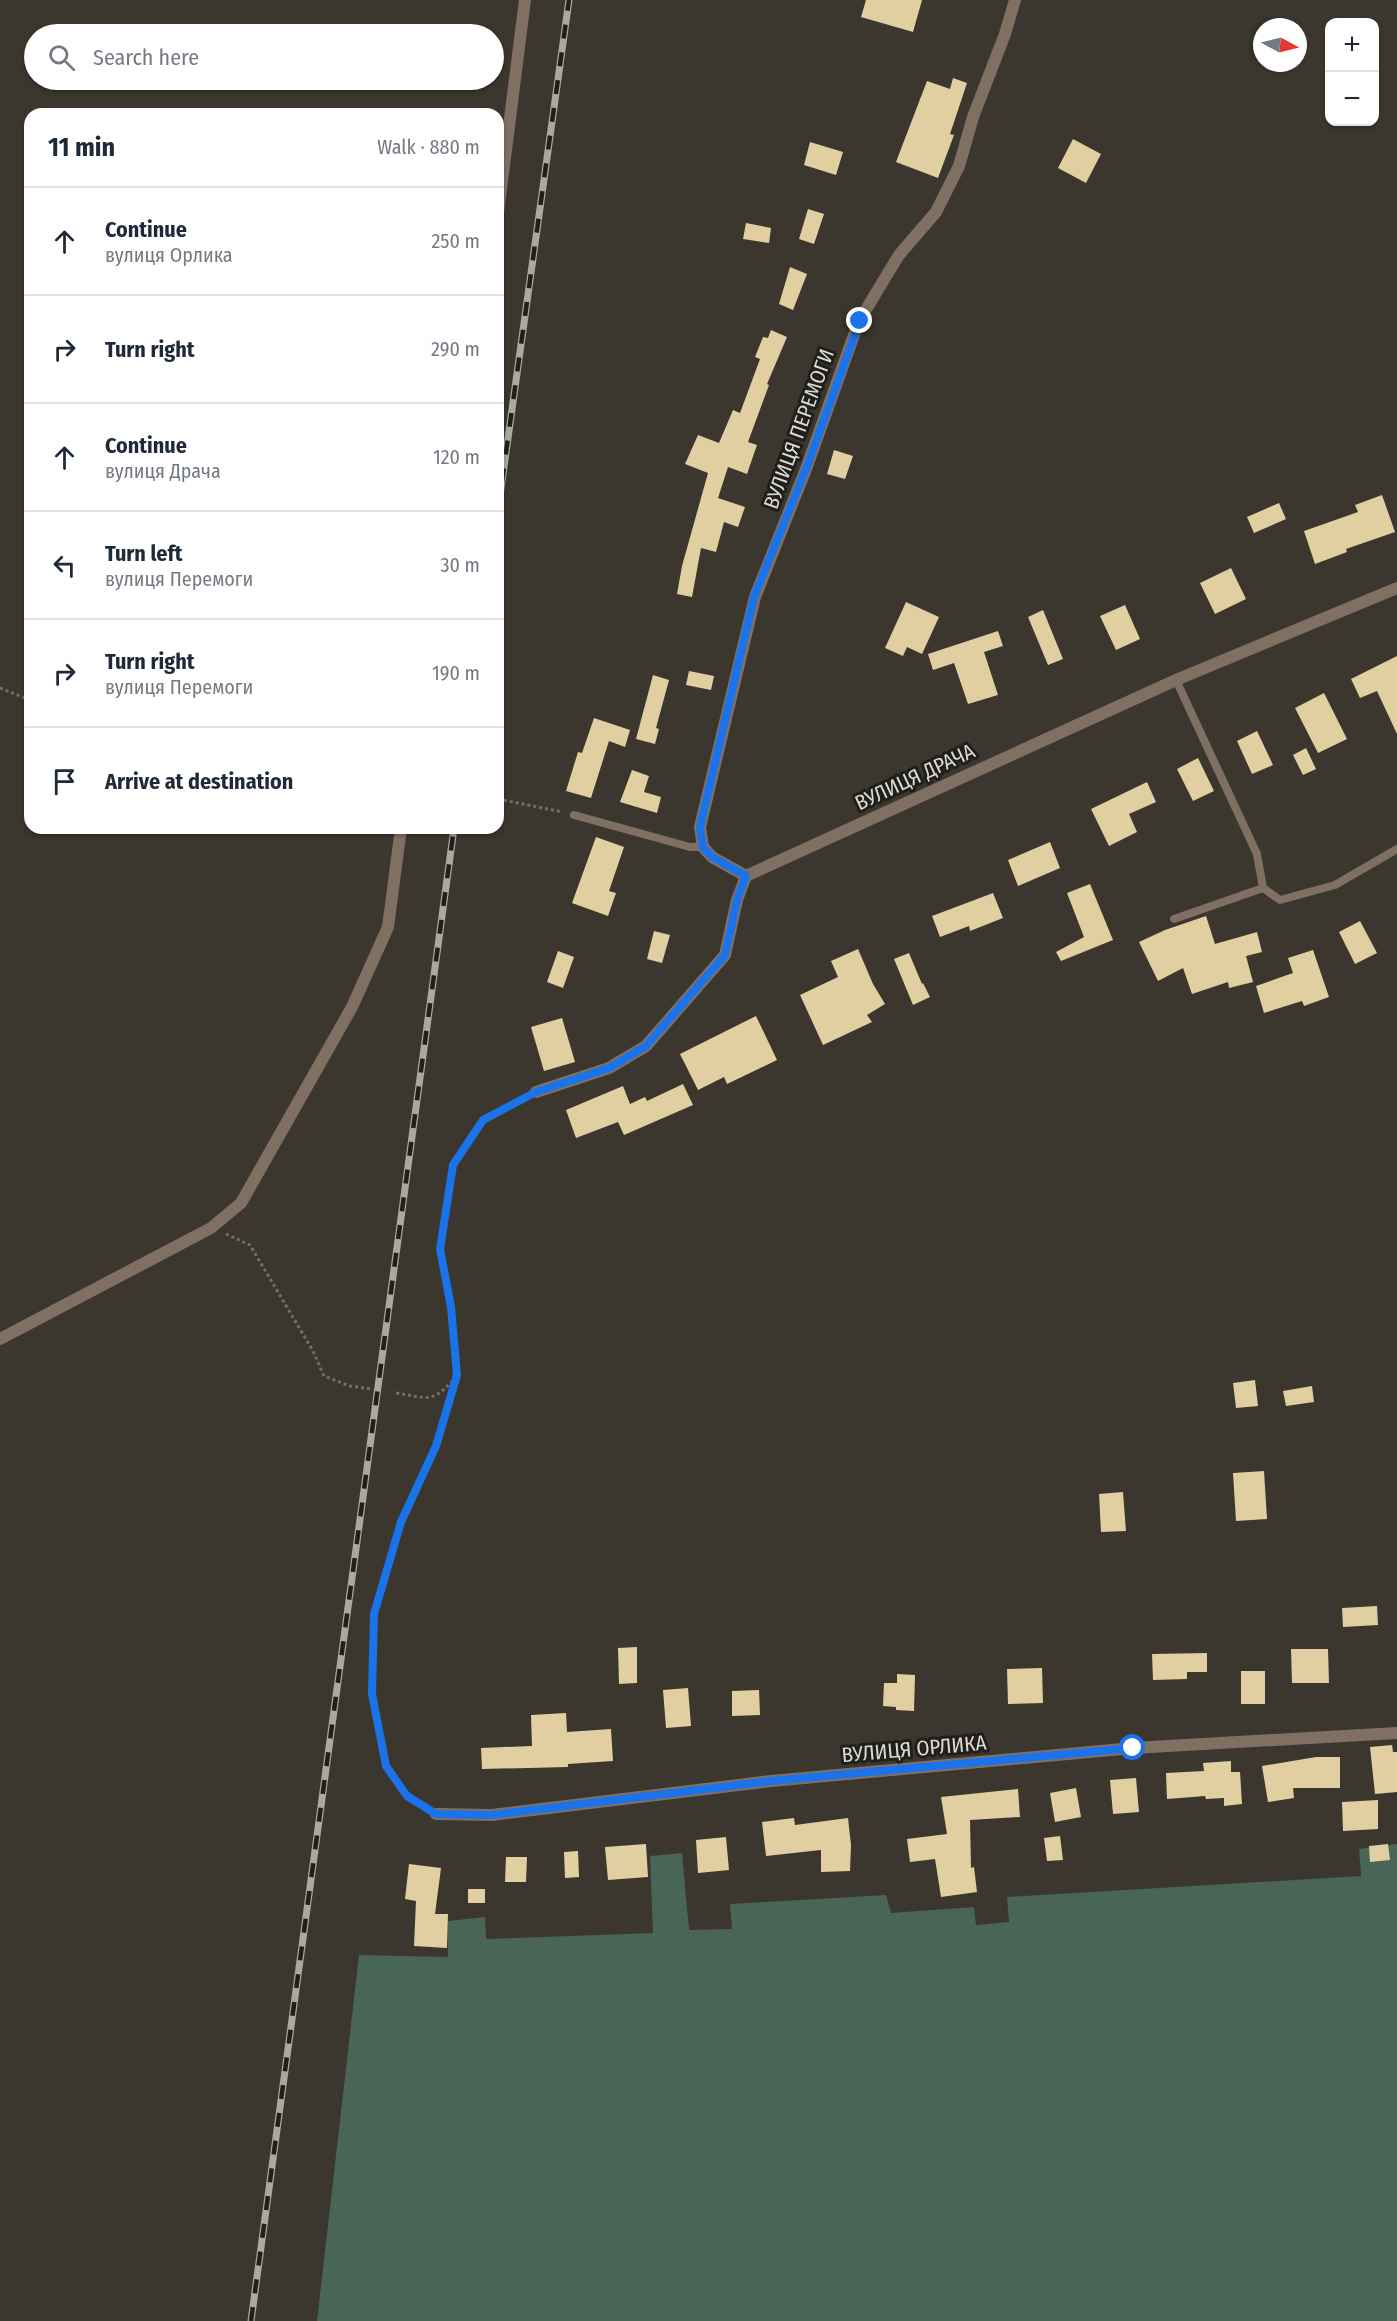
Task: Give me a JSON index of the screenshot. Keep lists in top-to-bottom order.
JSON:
{
  "streets": {
    "street": ["ВУЛИЦЯ ПЕРЕМОГИ", "ВУЛИЦЯ ДРАЧА", "ВУЛИЦЯ ОРЛИКА"]
  },
  "north": "right",
  "page": {
    "map_buttons": ["+", "−"],
    "search": "Search here",
    "heading": ["11 min", "Walk · 880 m"],
    "list": [
      ["Continue", "вулиця Орлика", "250 m"],
      ["Turn right", "290 m"],
      ["Continue", "вулиця Драча", "120 m"],
      ["Turn left", "вулиця Перемоги", "30 m"],
      ["Turn right", "вулиця Перемоги", "190 m"],
      "Arrive at destination"
    ]
  }
}
